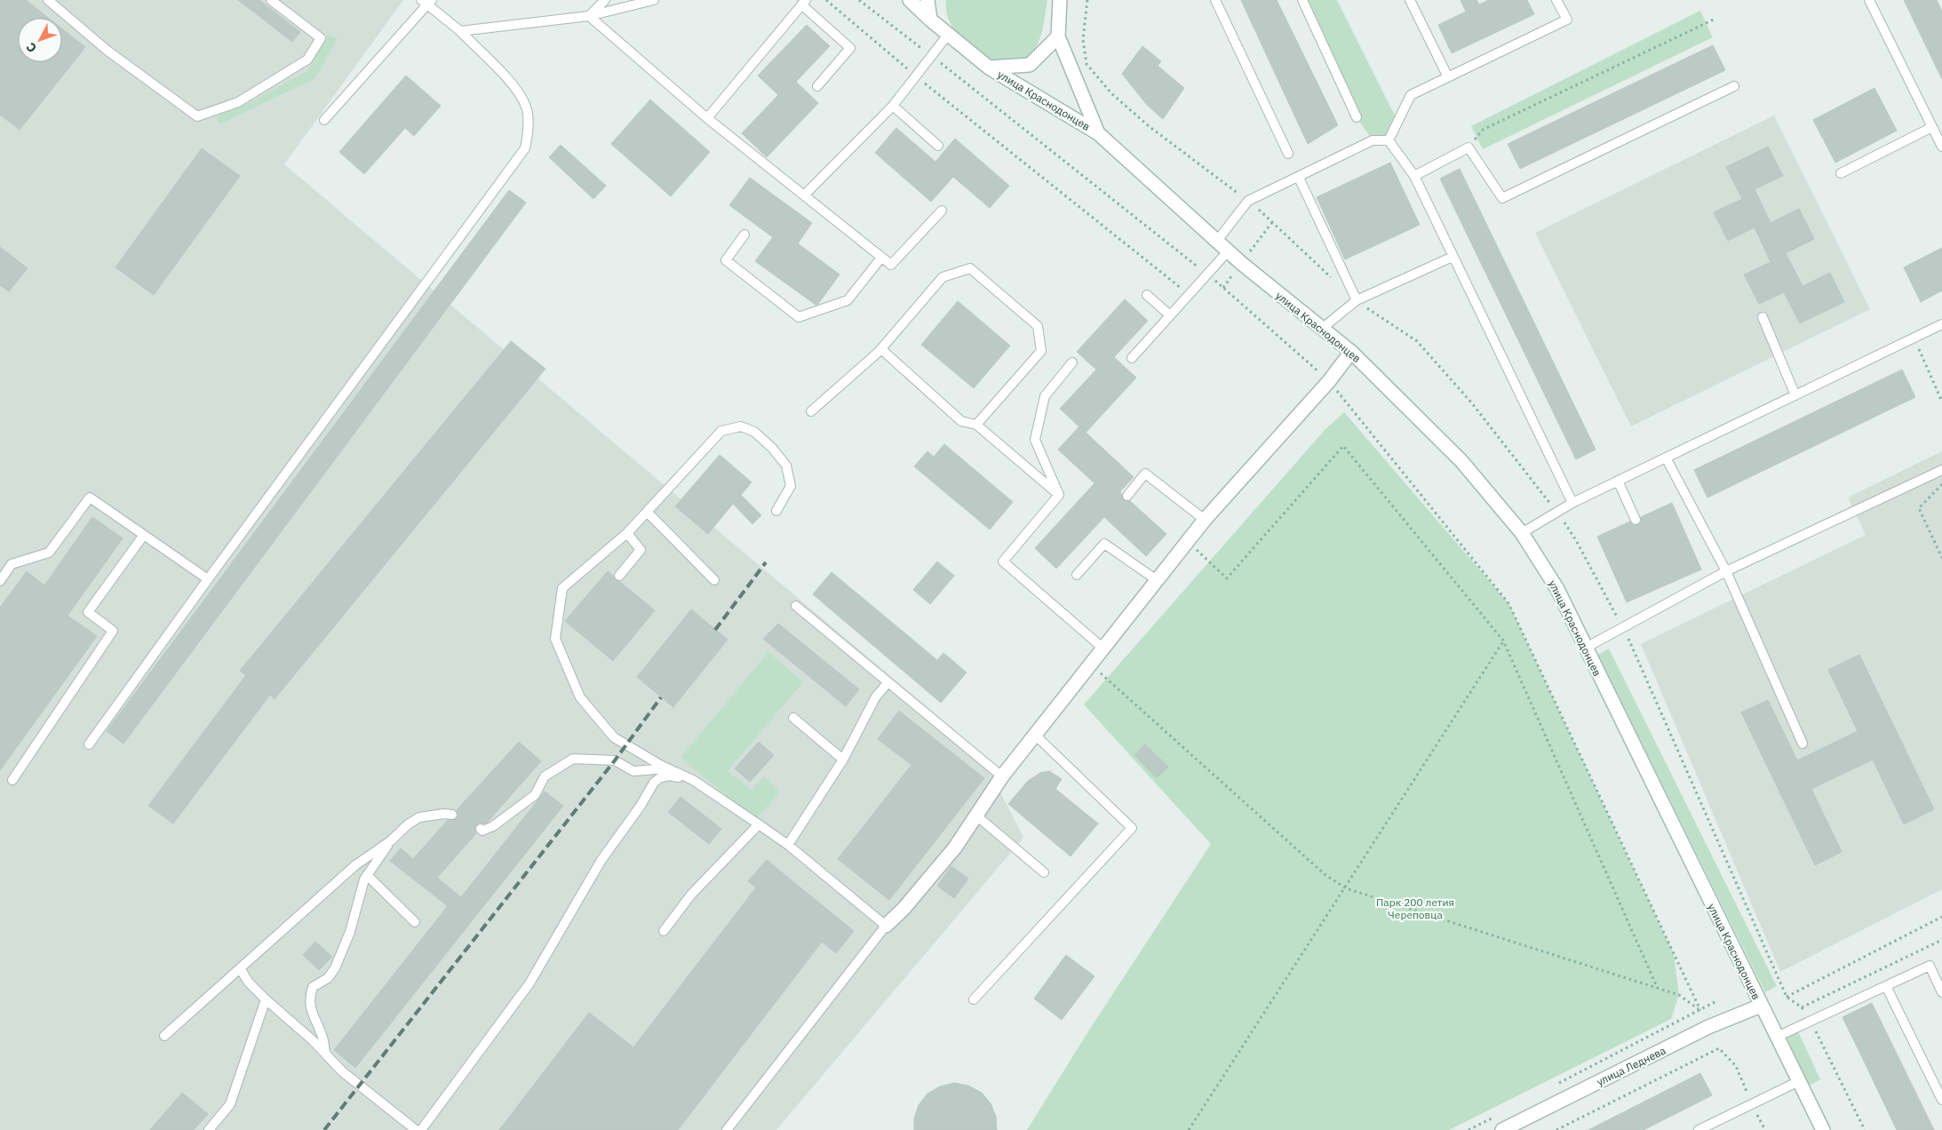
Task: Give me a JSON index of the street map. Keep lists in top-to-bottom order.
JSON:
{
  "streets": {
    "main road": ["улица Краснодонцев", "улица Леднева"]
  },
  "crossings": [
    ["улица Краснодонцев", "улица Леднева"]
  ],
  "parks": ["Парк 200 летия Череповца"],
  "north": "bottom left"
}
